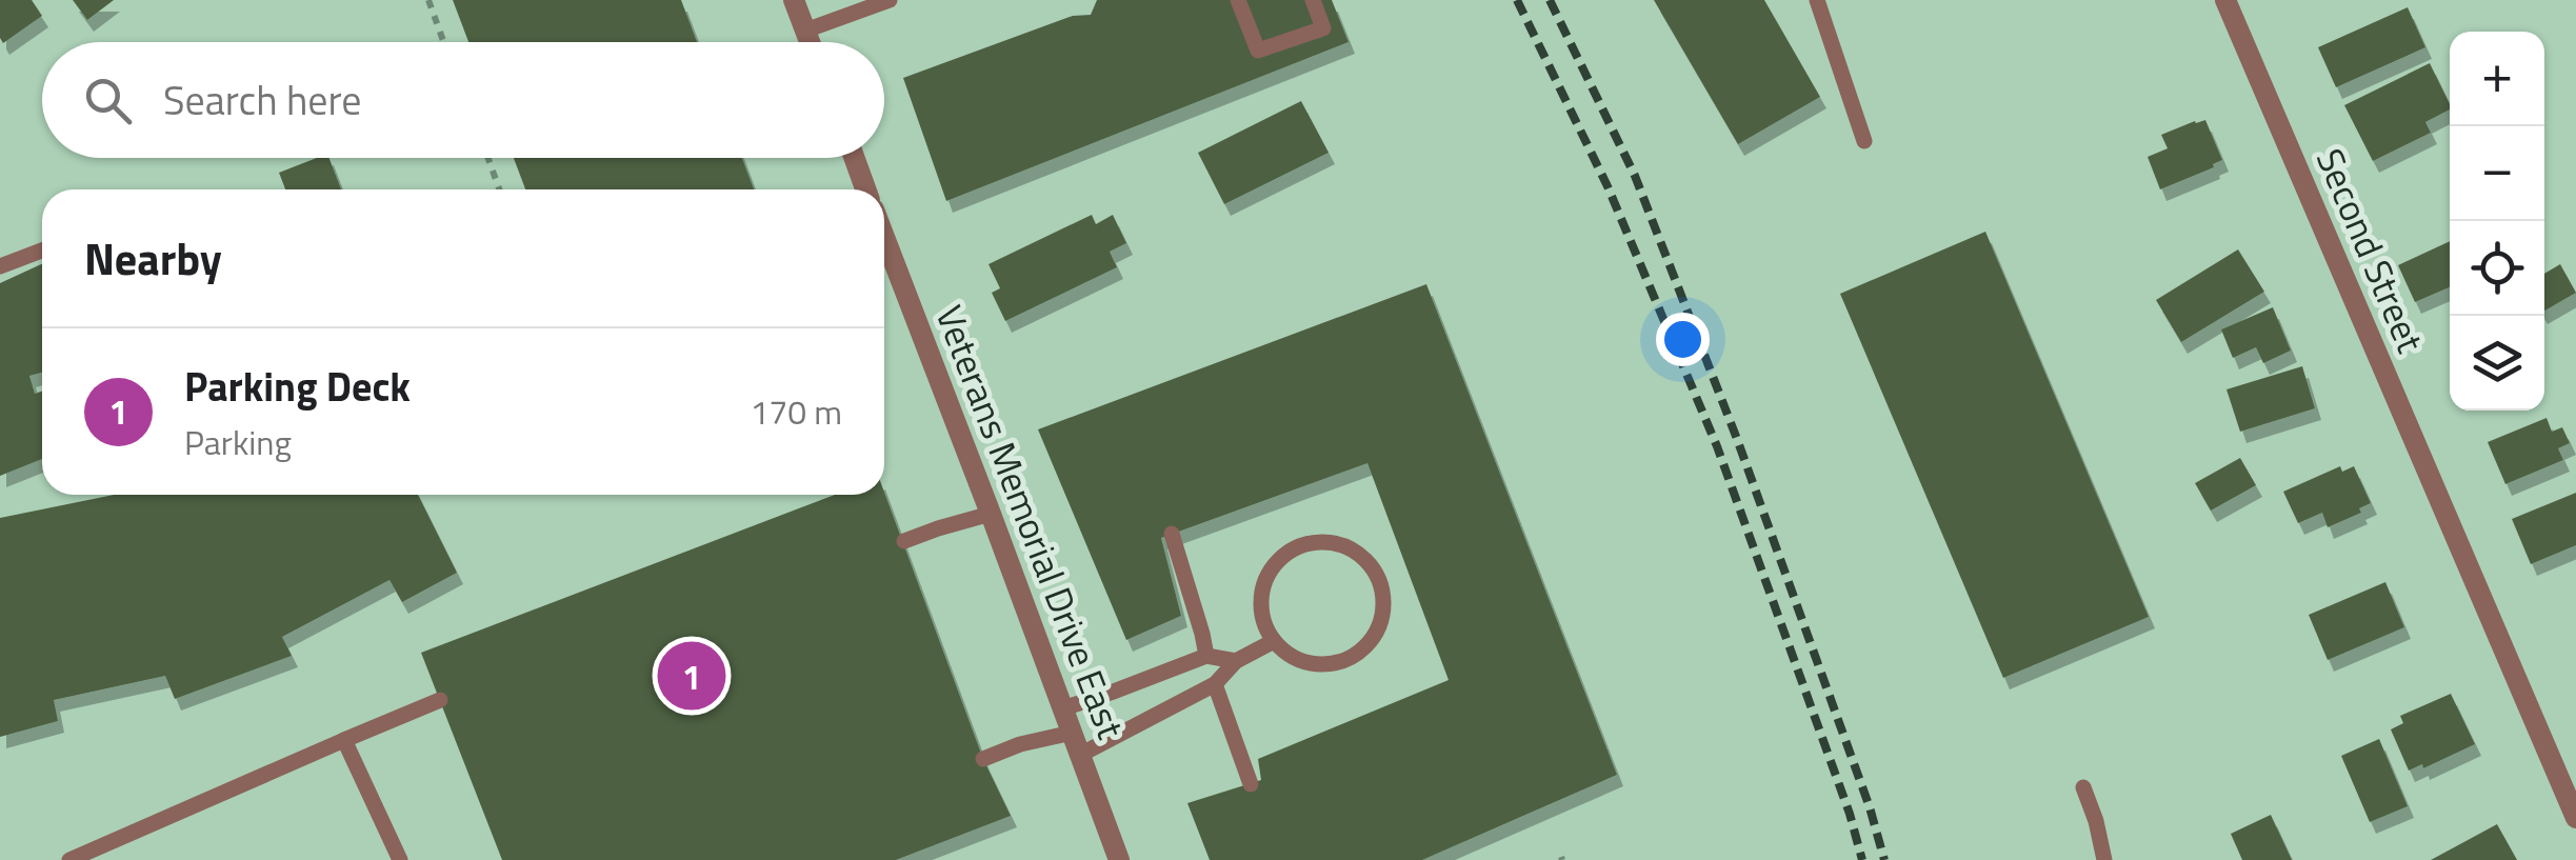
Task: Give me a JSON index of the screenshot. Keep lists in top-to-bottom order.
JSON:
{
  "streets": {
    "street": ["Second Street", "Veterans Memorial Drive East"]
  },
  "page": {
    "map_buttons": ["+", "−"],
    "search": "Search here",
    "heading": "Nearby",
    "list": [
      {
        "mark": "1",
        "name": "Parking Deck",
        "note": "Parking",
        "value": "170 m"
      }
    ],
    "pins": "1"
  }
}
